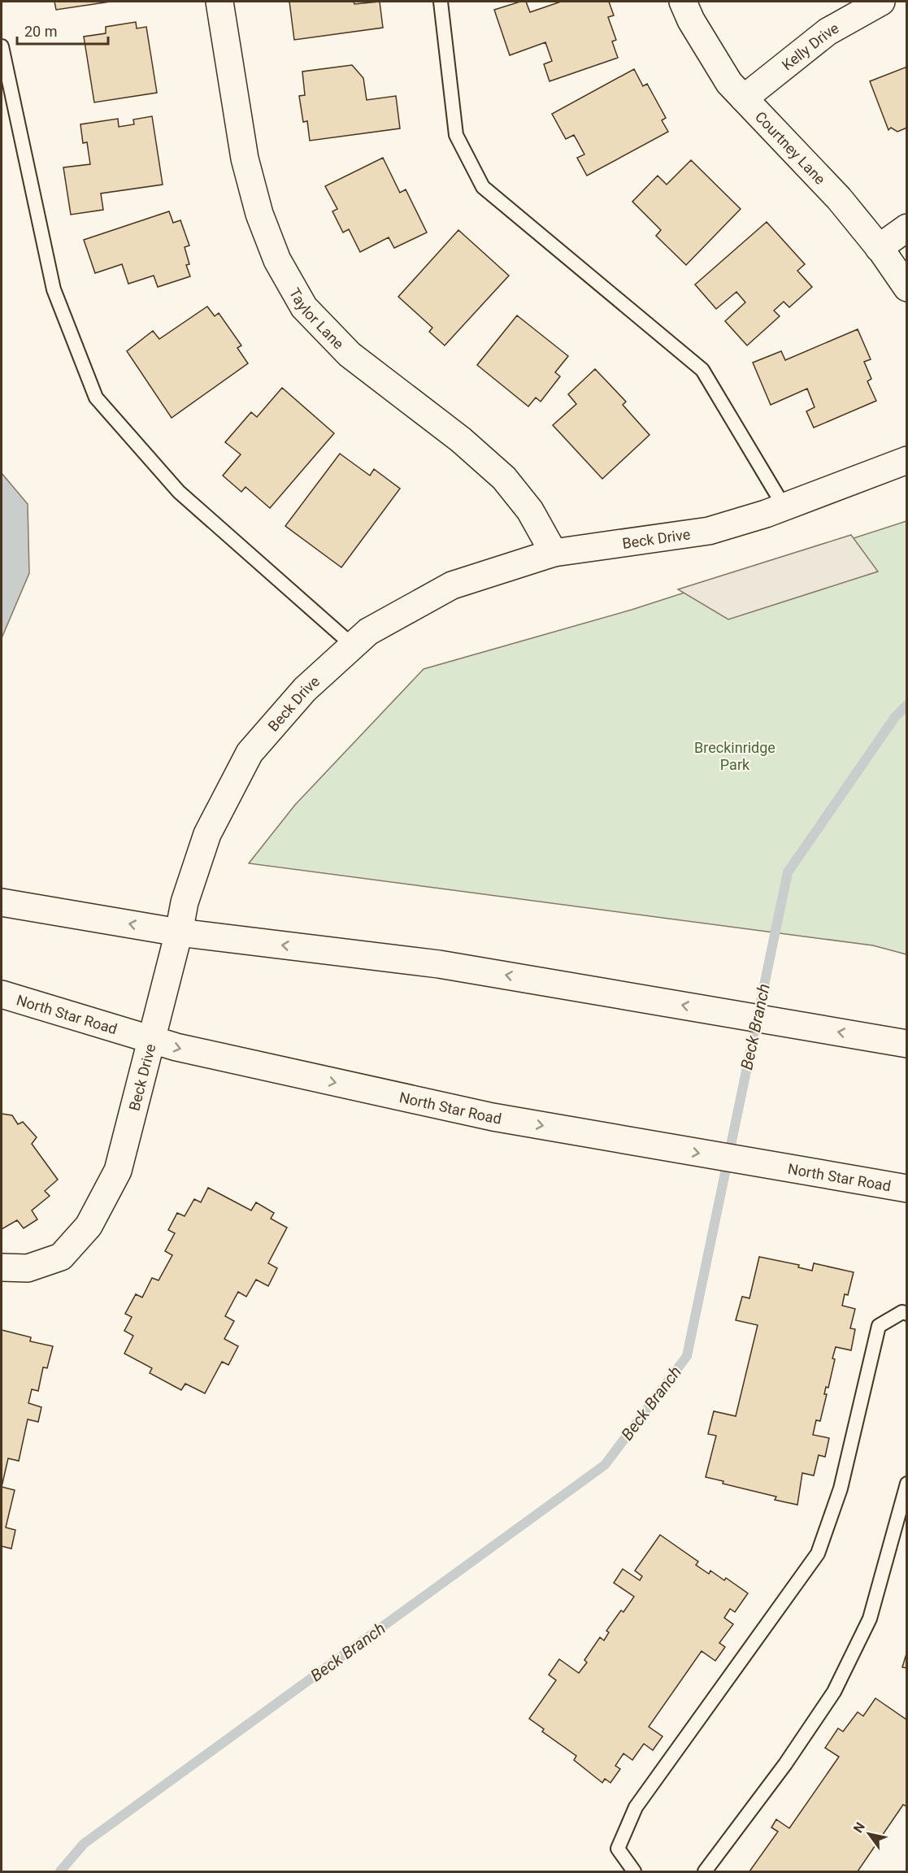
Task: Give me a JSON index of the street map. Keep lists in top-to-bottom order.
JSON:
{
  "streets": {
    "street": [
      "Kelly Drive",
      "Courtney Lane",
      "Taylor Lane",
      "Beck Drive",
      "North Star Road"
    ]
  },
  "crossings": [
    ["Kelly Drive", "Courtney Lane"],
    ["Taylor Lane", "Beck Drive"],
    ["Beck Drive", "North Star Road"]
  ],
  "water": ["Beck Branch"],
  "parks": ["Breckinridge Park"],
  "scale_bar": "20 m",
  "north": "top left"
}
